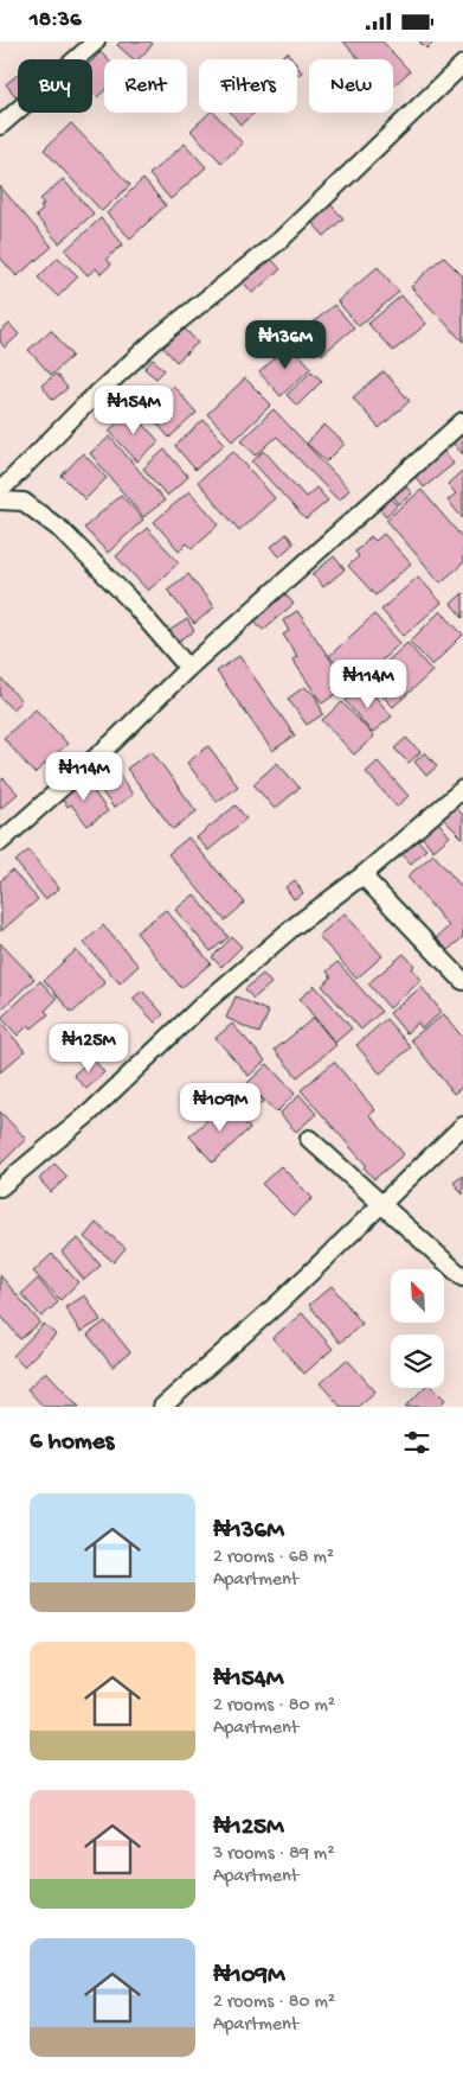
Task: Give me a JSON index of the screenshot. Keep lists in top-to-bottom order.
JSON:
{
  "north": "top left",
  "page": {
    "status": "18:36",
    "chip": [
      "Buy",
      "Rent",
      "Filters",
      "New"
    ],
    "price": [
      "₦136M",
      "₦154M",
      "₦114M",
      "₦114M",
      "₦125M",
      "₦109M"
    ],
    "heading": "6 homes",
    "list": [
      {
        "name": "₦136M",
        "note": "2 rooms · 68 m² · Apartment"
      },
      {
        "name": "₦154M",
        "note": "2 rooms · 80 m² · Apartment"
      },
      {
        "name": "₦125M",
        "note": "3 rooms · 89 m² · Apartment"
      },
      {
        "name": "₦109M",
        "note": "2 rooms · 80 m² · Apartment"
      }
    ]
  }
}
